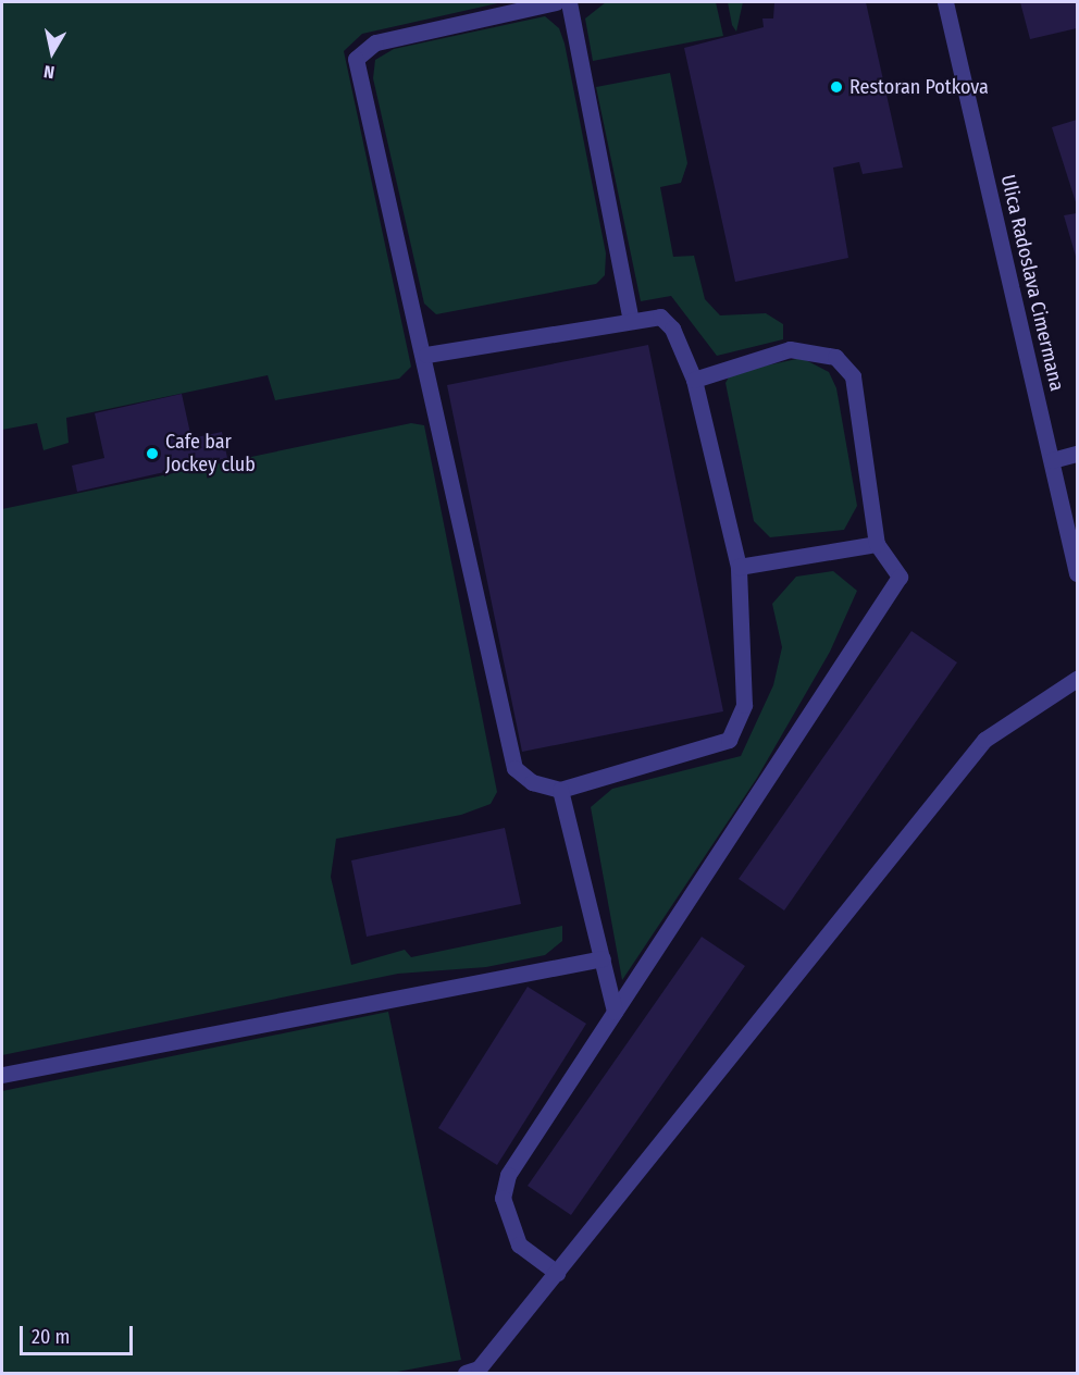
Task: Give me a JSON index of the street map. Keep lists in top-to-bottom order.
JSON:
{
  "streets": {
    "street": ["Ulica Radoslava Cimermana"]
  },
  "places": ["Restoran Potkova", "Cafe bar Jockey club"],
  "scale_bar": "20 m",
  "north": "bottom"
}
